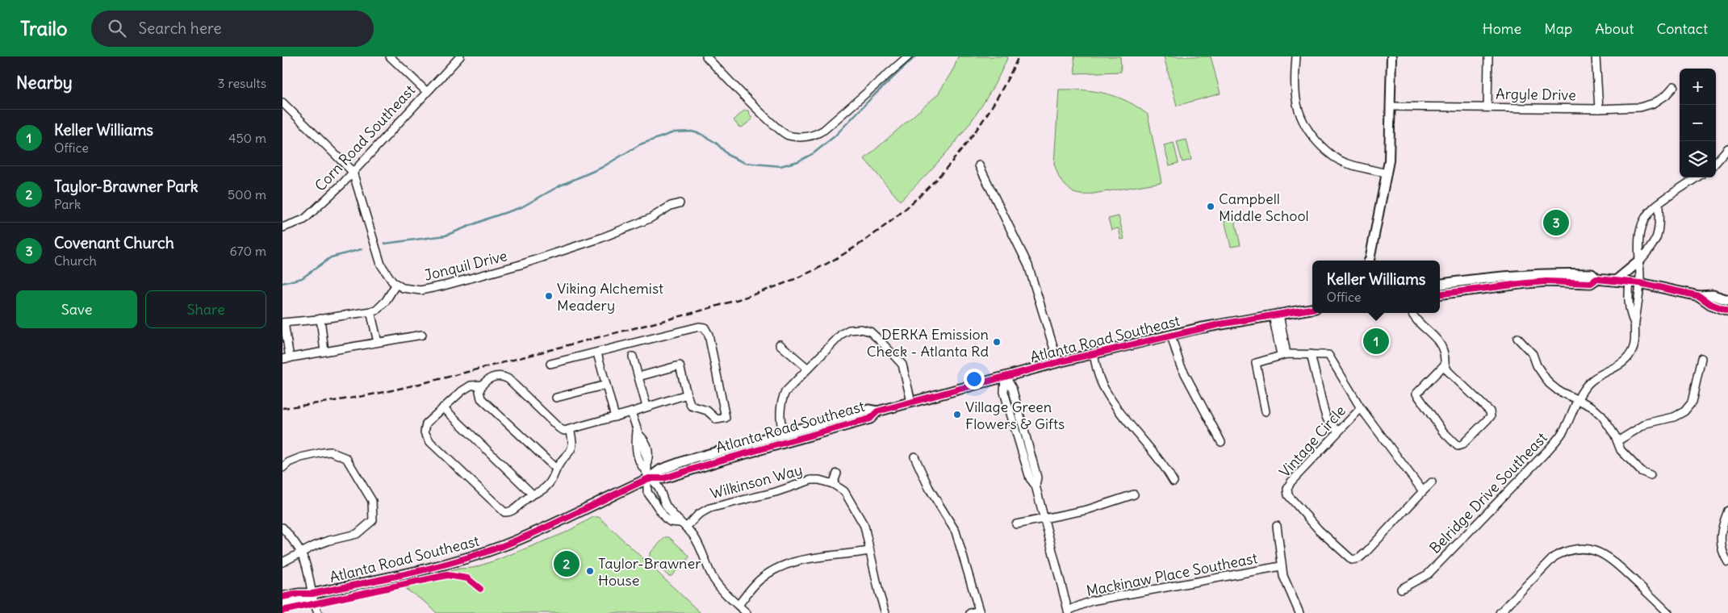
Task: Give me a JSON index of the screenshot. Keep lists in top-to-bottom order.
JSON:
{
  "streets": {
    "main road": ["Atlanta Road Southeast"],
    "street": [
      "Argyle Drive",
      "Corn Road Southeast",
      "Jonquil Drive",
      "Vintage Circle",
      "Wilkinson Way",
      "Belridge Drive Southeast",
      "Mackinaw Place Southeast"
    ]
  },
  "places": [
    "Campbell Middle School",
    "Viking Alchemist Meadery",
    "DERKA Emission Check - Atlanta Rd",
    "Village Green Flowers & Gifts",
    "Taylor-Brawner House"
  ],
  "page": {
    "header": "Trailo",
    "search": "Search here",
    "nav": [
      "Home",
      "Map",
      "About",
      "Contact"
    ],
    "heading": ["Nearby", "3 results"],
    "map_buttons": ["+", "−"],
    "list": [
      {
        "mark": "1",
        "name": "Keller Williams",
        "note": "Office",
        "value": "450 m"
      },
      {
        "mark": "2",
        "name": "Taylor-Brawner Park",
        "note": "Park",
        "value": "500 m"
      },
      {
        "mark": "3",
        "name": "Covenant Church",
        "note": "Church",
        "value": "670 m"
      }
    ],
    "pins": ["3", "1", "2"],
    "popup": ["Keller Williams", "Office"],
    "buttons": ["Save", "Share"]
  }
}
